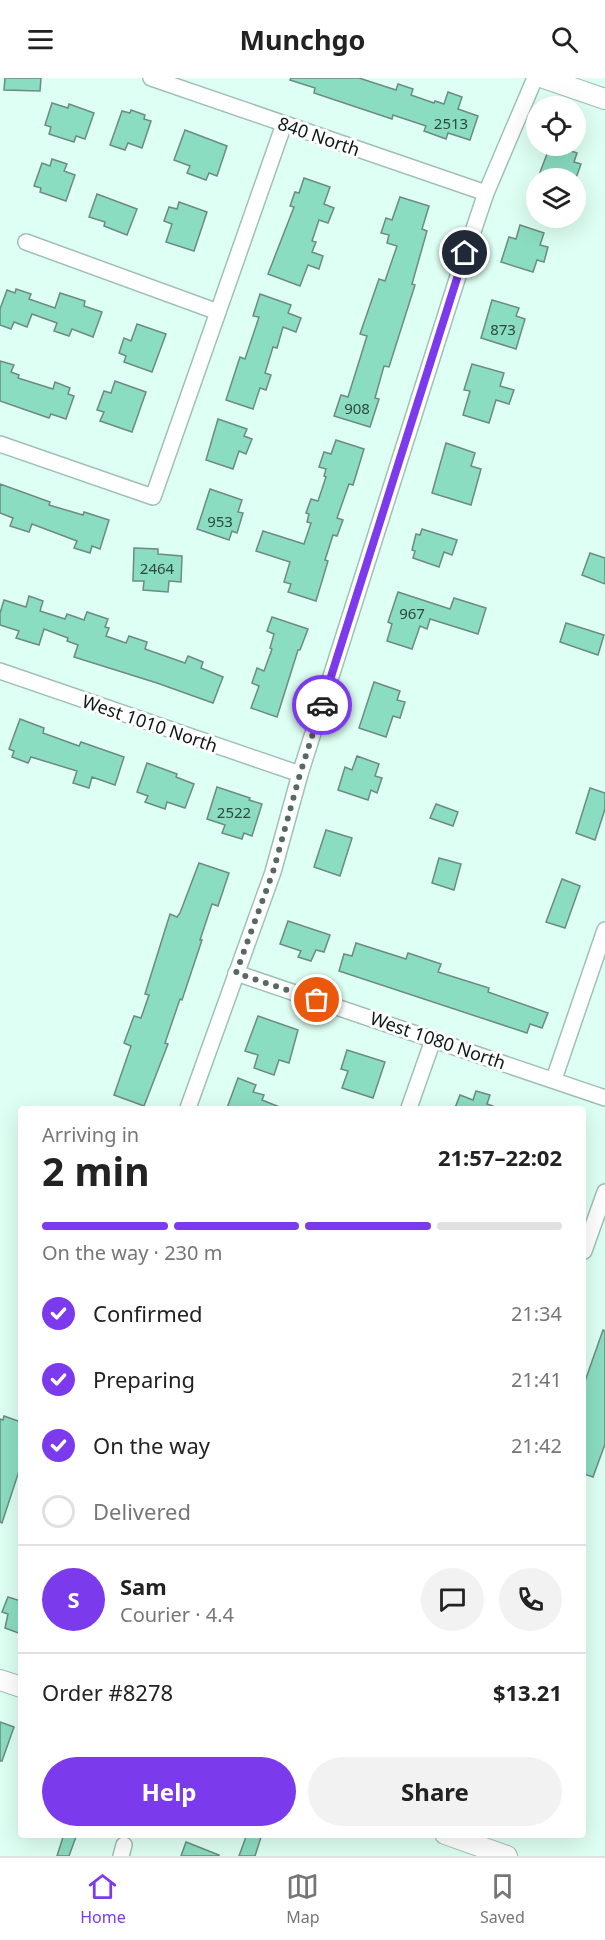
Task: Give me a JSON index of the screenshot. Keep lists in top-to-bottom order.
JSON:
{
  "streets": {
    "street": ["840 North", "West 1010 North", "West 1080 North"]
  },
  "house_numbers": [
    "2513",
    "873",
    "908",
    "953",
    "2464",
    "967",
    "2522"
  ],
  "page": {
    "header": "Munchgo",
    "heading": ["2 min", "Arriving in", "21:57–22:02"],
    "panel": [
      "Sam",
      "Courier · 4.4",
      "Order #8278",
      "$13.21"
    ],
    "bar": "On the way · 230 m",
    "list": [
      ["Confirmed", "21:34"],
      ["Preparing", "21:41"],
      ["On the way", "21:42"],
      "Delivered"
    ],
    "round": "S",
    "buttons": ["Help", "Share"],
    "tabs": ["Home", "Map", "Saved"]
  }
}
